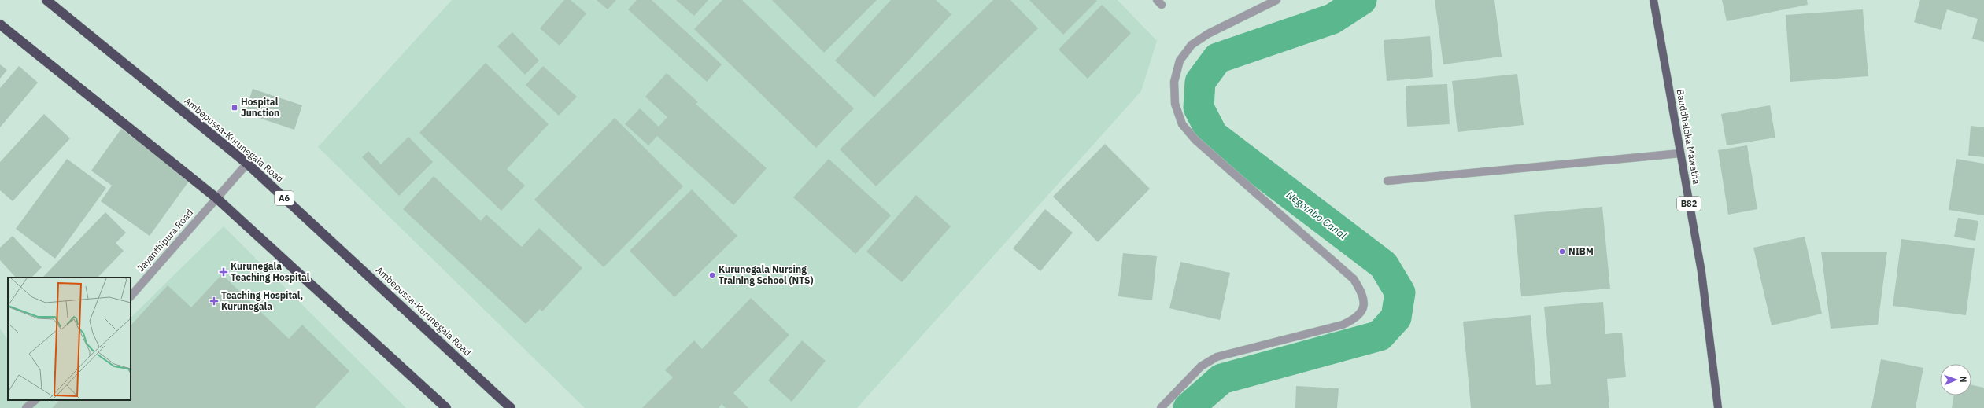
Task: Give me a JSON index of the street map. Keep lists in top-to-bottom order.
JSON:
{
  "streets": {
    "highway": ["Ambepussa-Kurunegala Road", "A6"],
    "main road": ["Bauddhaloka Mawatha", "B82"],
    "street": ["Jayanthipura Road"]
  },
  "crossings": [
    ["Ambepussa-Kurunegala Road", "Jayanthipura Road"]
  ],
  "water": ["Negombo Canal"],
  "places": {
    "transit": ["Hospital Junction"],
    "other": ["NIBM", "Kurunegala Nursing Training School (NTS)"],
    "health": ["Kurunegala Teaching Hospital", "Teaching Hospital, Kurunegala"]
  },
  "north": "right"
}
